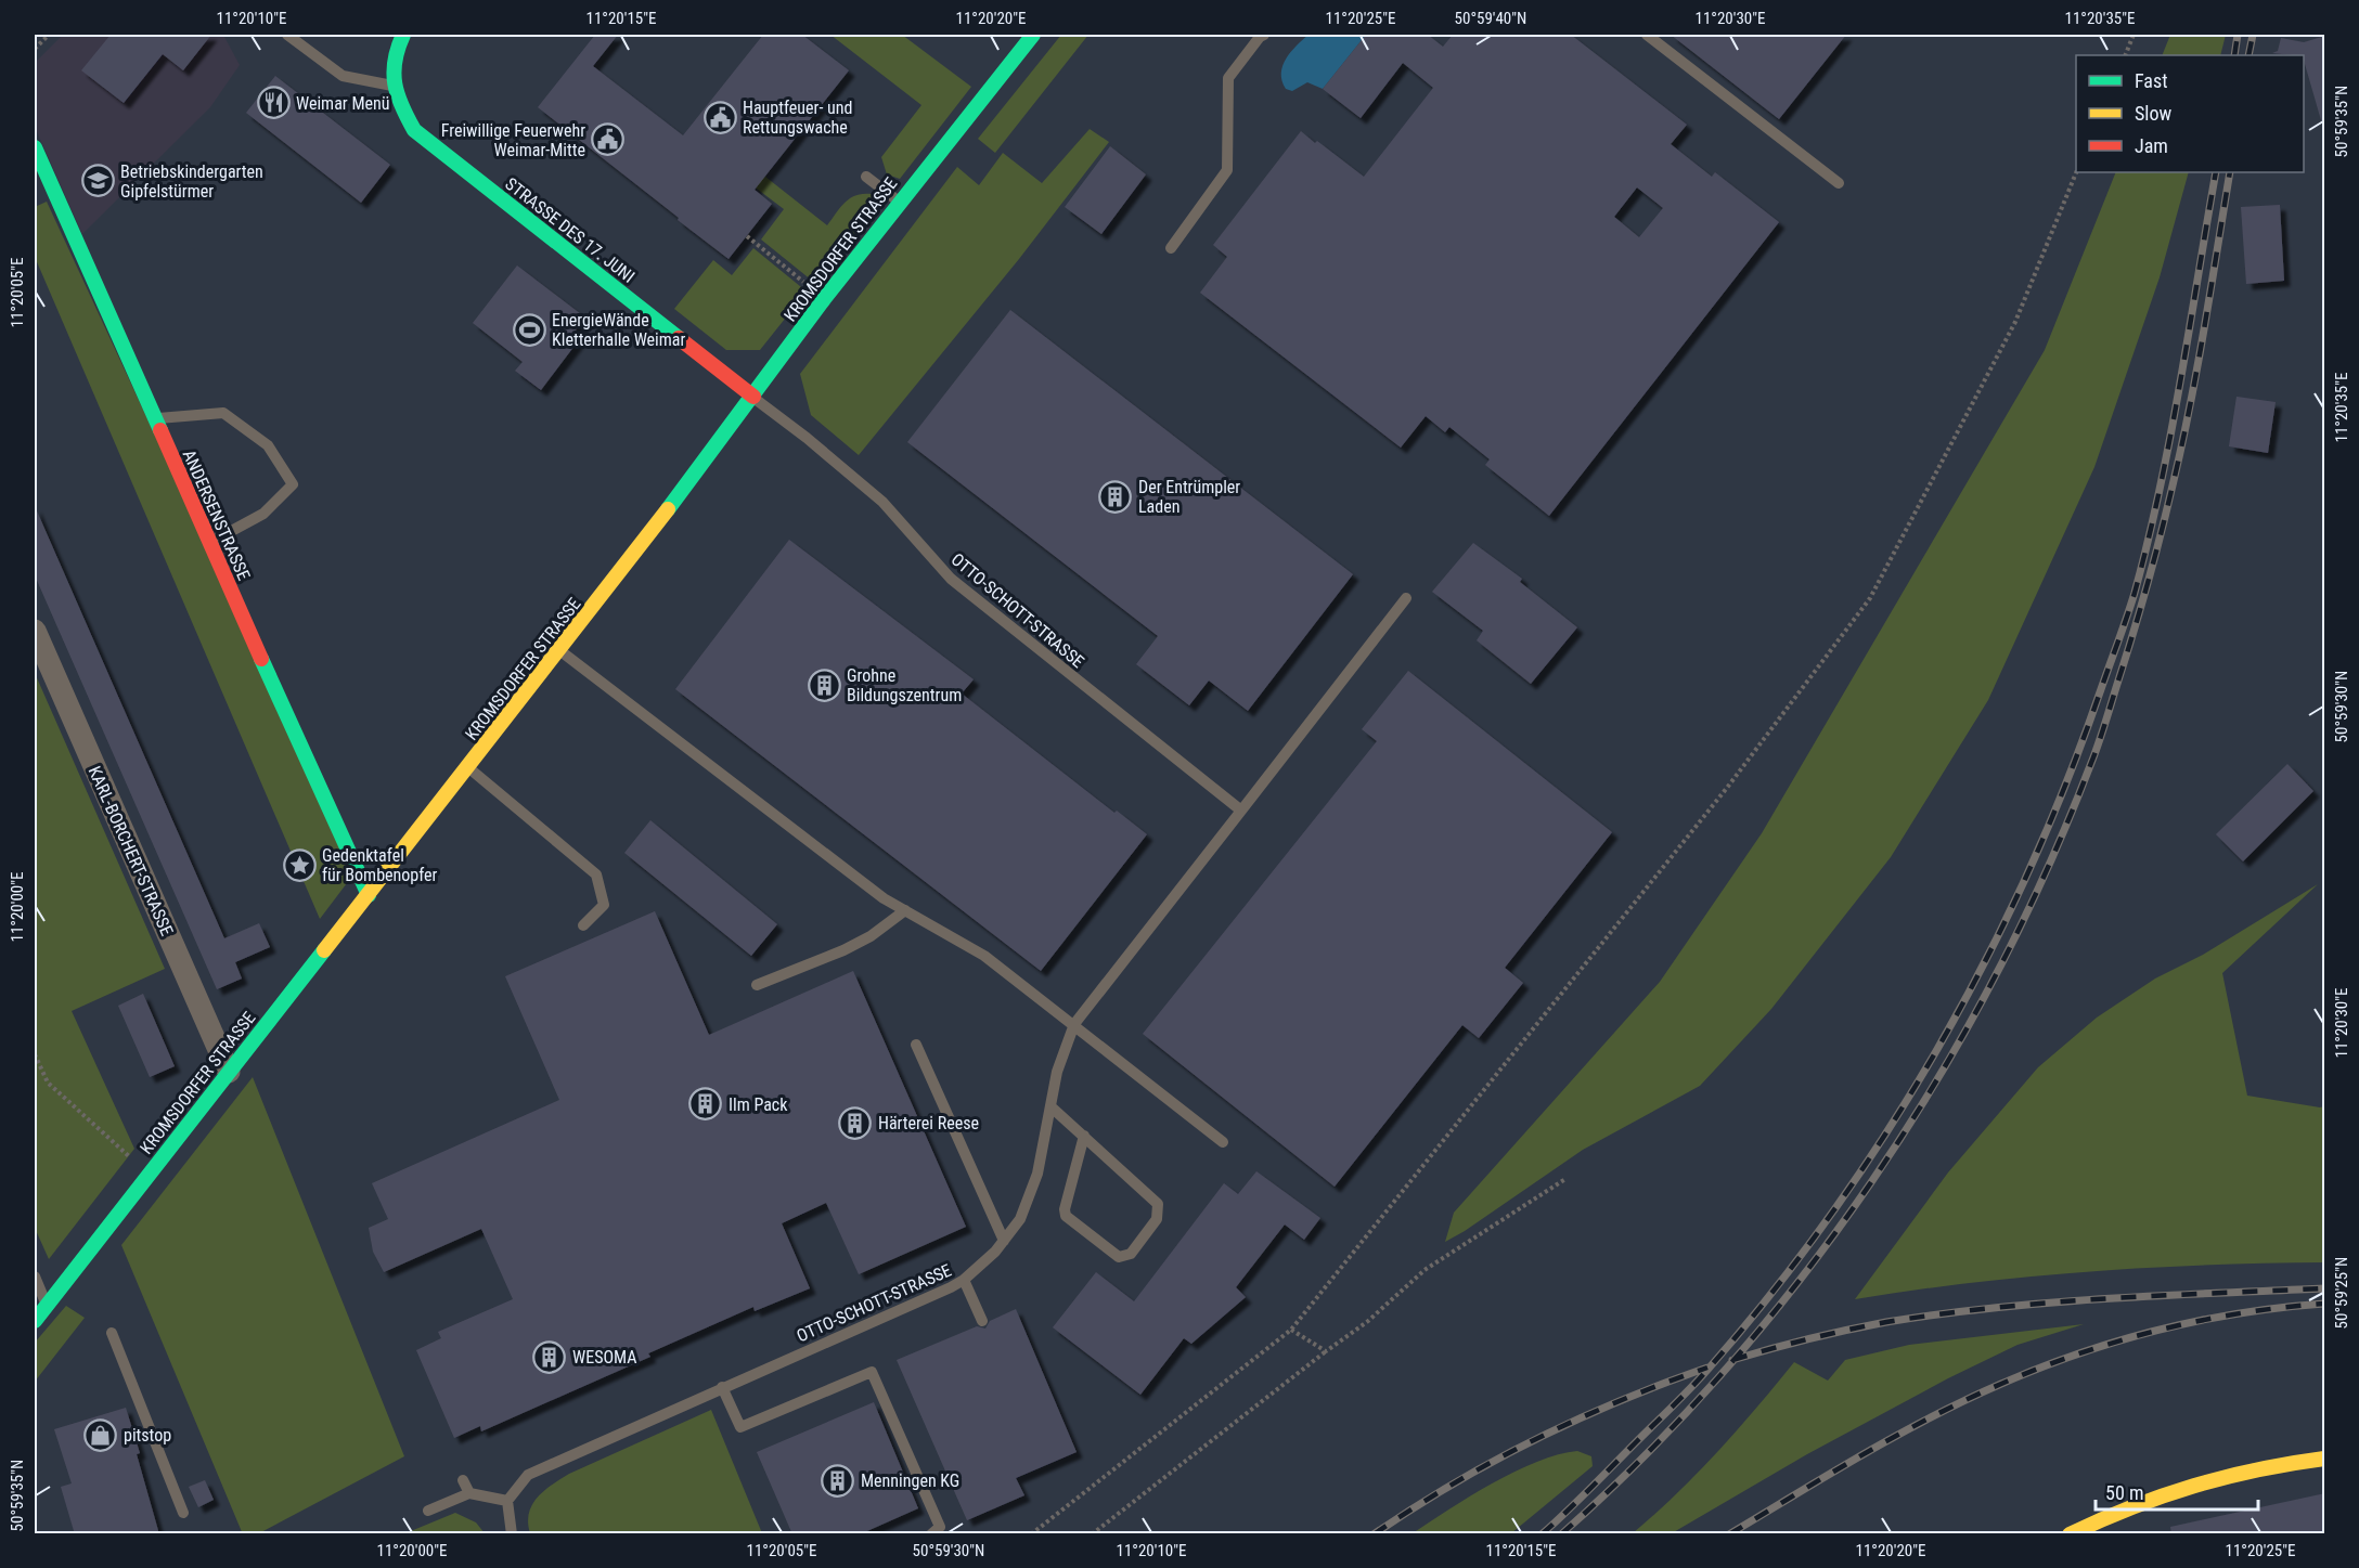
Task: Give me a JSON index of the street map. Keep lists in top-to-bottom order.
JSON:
{
  "streets": {
    "street": [
      "STRASSE DES 17. JUNI",
      "KROMSDORFER STRASSE",
      "ANDERSENSTRASSE",
      "KARL-BORCHERT-STRASSE"
    ],
    "lane": ["OTTO-SCHOTT-STRASSE"]
  },
  "crossings": [
    ["STRASSE DES 17. JUNI", "KROMSDORFER STRASSE"],
    ["STRASSE DES 17. JUNI", "OTTO-SCHOTT-STRASSE"],
    ["KROMSDORFER STRASSE", "ANDERSENSTRASSE"],
    ["KROMSDORFER STRASSE", "OTTO-SCHOTT-STRASSE"],
    ["KROMSDORFER STRASSE", "KARL-BORCHERT-STRASSE"]
  ],
  "places": {
    "restaurant": ["Weimar Menü"],
    "public building": ["Hauptfeuer- und Rettungswache", "Freiwillige Feuerwehr Weimar-Mitte"],
    "school or university": ["Betriebskindergarten Gipfelstürmer"],
    "sports": ["EnergieWände Kletterhalle Weimar"],
    "building": [
      "Der Entrümpler Laden",
      "Grohne Bildungszentrum",
      "Ilm Pack",
      "Härterei Reese",
      "WESOMA",
      "Menningen KG"
    ],
    "place": ["Gedenktafel für Bombenopfer"],
    "shop": ["pitstop"]
  },
  "legend": ["Fast", "Slow", "Jam"],
  "scale_bar": "50 m",
  "coordinates": [
    "11°20'10\"E",
    "11°20'15\"E",
    "11°20'20\"E",
    "11°20'25\"E",
    "50°59'40\"N",
    "11°20'30\"E",
    "11°20'35\"E",
    "50°59'35\"N",
    "11°20'05\"E",
    "50°59'30\"N",
    "11°20'00\"E",
    "50°59'25\"N"
  ]
}
